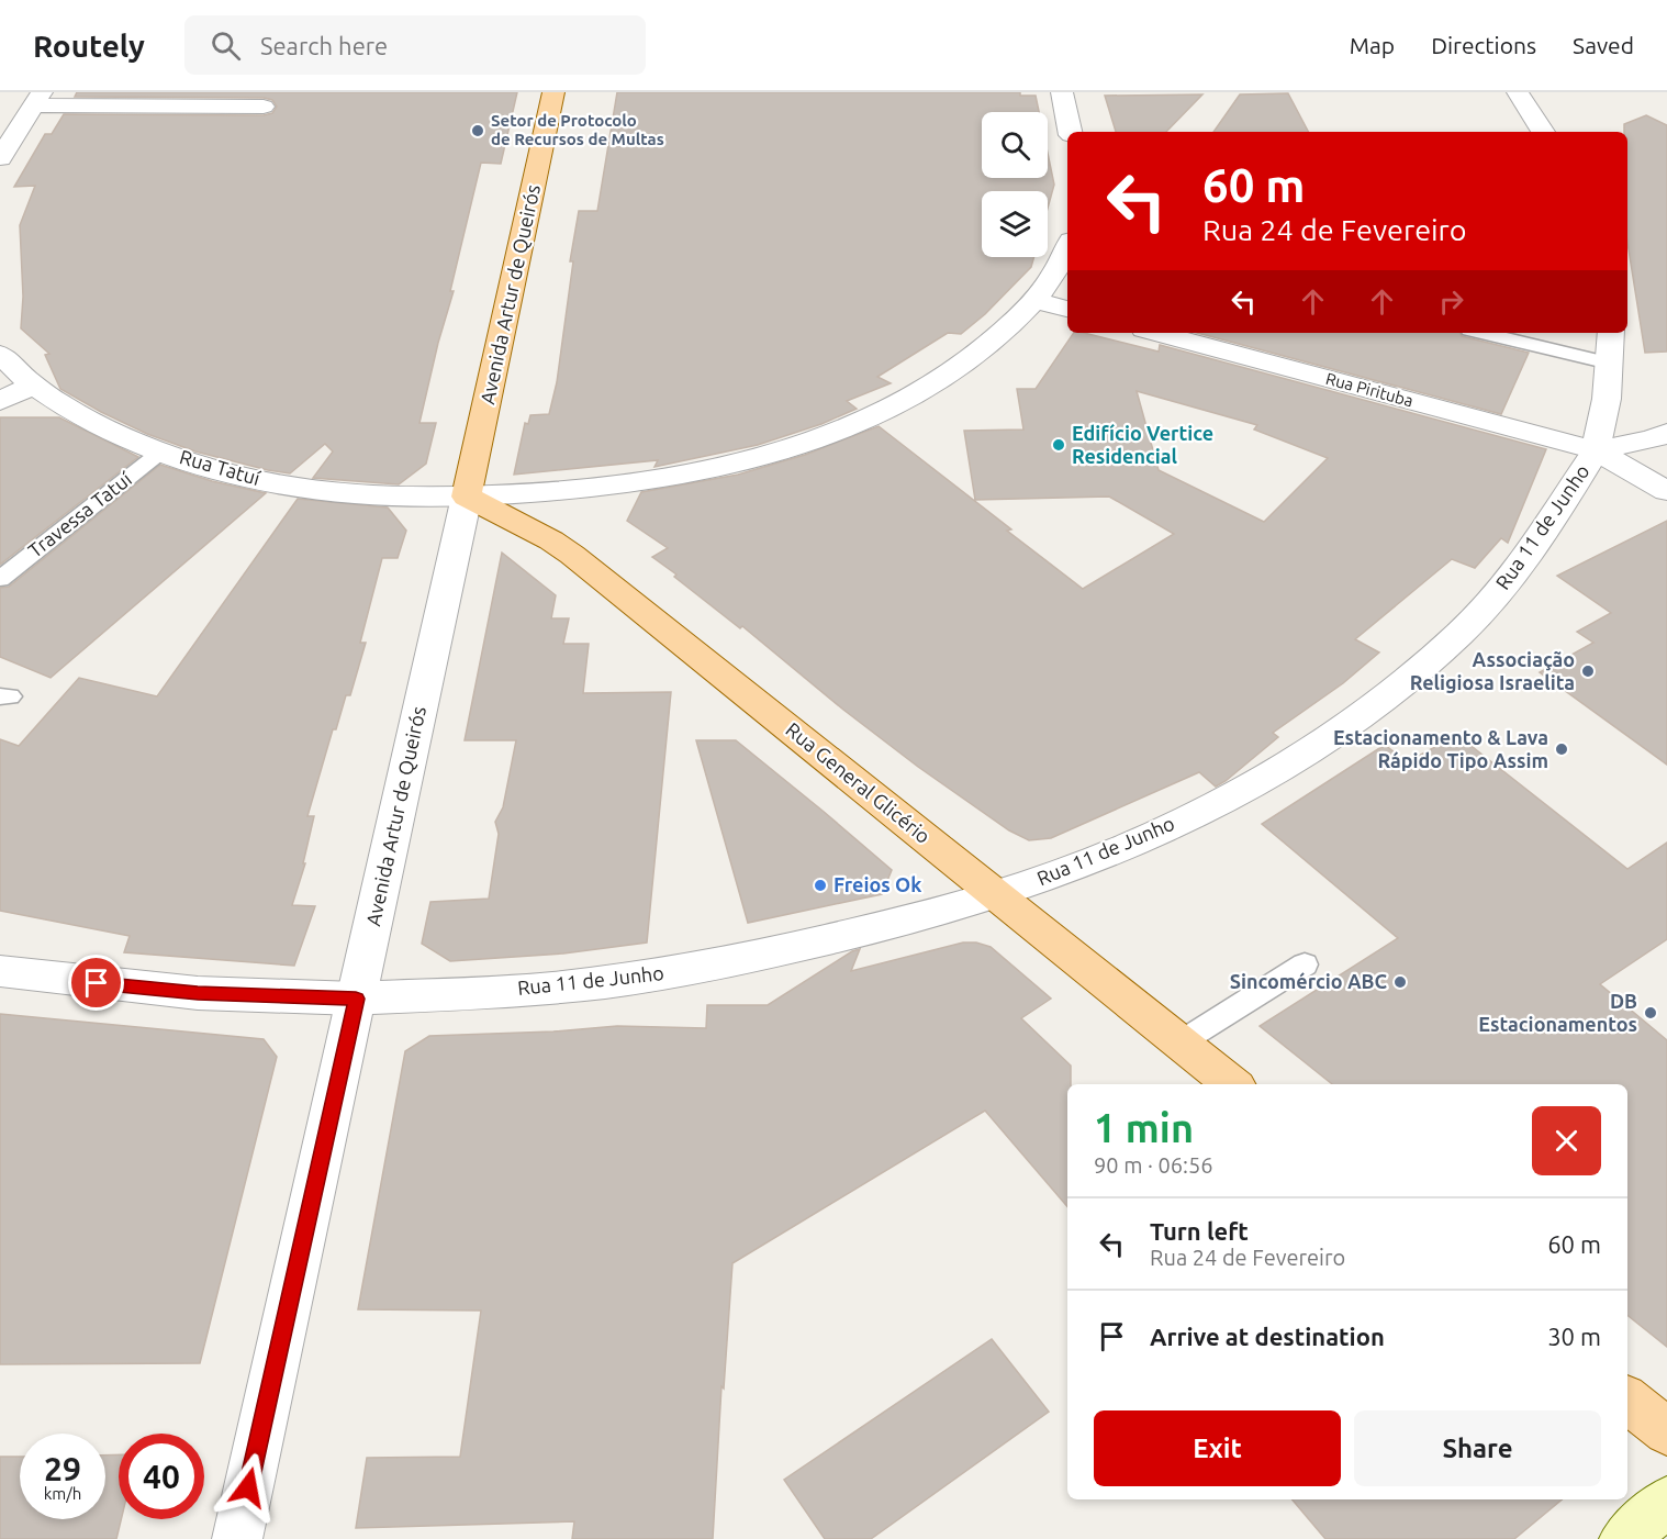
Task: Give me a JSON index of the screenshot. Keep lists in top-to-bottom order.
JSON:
{
  "streets": {
    "main road": ["Avenida Artur de Queirós", "Rua General Glicério"],
    "street": ["Rua Pirituba", "Rua Tatuí", "Rua 11 de Junho"],
    "lane": ["Travessa Tatuí"]
  },
  "crossings": [
    ["Avenida Artur de Queirós", "Rua Tatuí"],
    ["Avenida Artur de Queirós", "Rua 11 de Junho"],
    ["Avenida Artur de Queirós", "Rua General Glicério"],
    ["Rua Pirituba", "Rua 11 de Junho"],
    ["Rua Tatuí", "Travessa Tatuí"],
    ["Rua Tatuí", "Rua General Glicério"],
    ["Rua 11 de Junho", "Rua General Glicério"]
  ],
  "places": [
    "Setor de Protocolo de Recursos de Multas",
    "Edifício Vertice Residencial",
    "Associação Religiosa Israelita",
    "Estacionamento & Lava Rápido Tipo Assim",
    "Freios Ok",
    "Sincomércio ABC",
    "DB Estacionamentos"
  ],
  "page": {
    "header": "Routely",
    "search": "Search here",
    "nav": ["Map", "Directions", "Saved"],
    "turn": ["60 m", "Rua 24 de Fevereiro"],
    "heading": ["1 min", "90 m · 06:56"],
    "list": [
      {
        "name": "Turn left",
        "note": "Rua 24 de Fevereiro",
        "value": "60 m"
      },
      {
        "name": "Arrive at destination",
        "value": "30 m"
      }
    ],
    "buttons": ["Exit", "Share"],
    "speed": "29 km/h",
    "limit": "40"
  }
}
